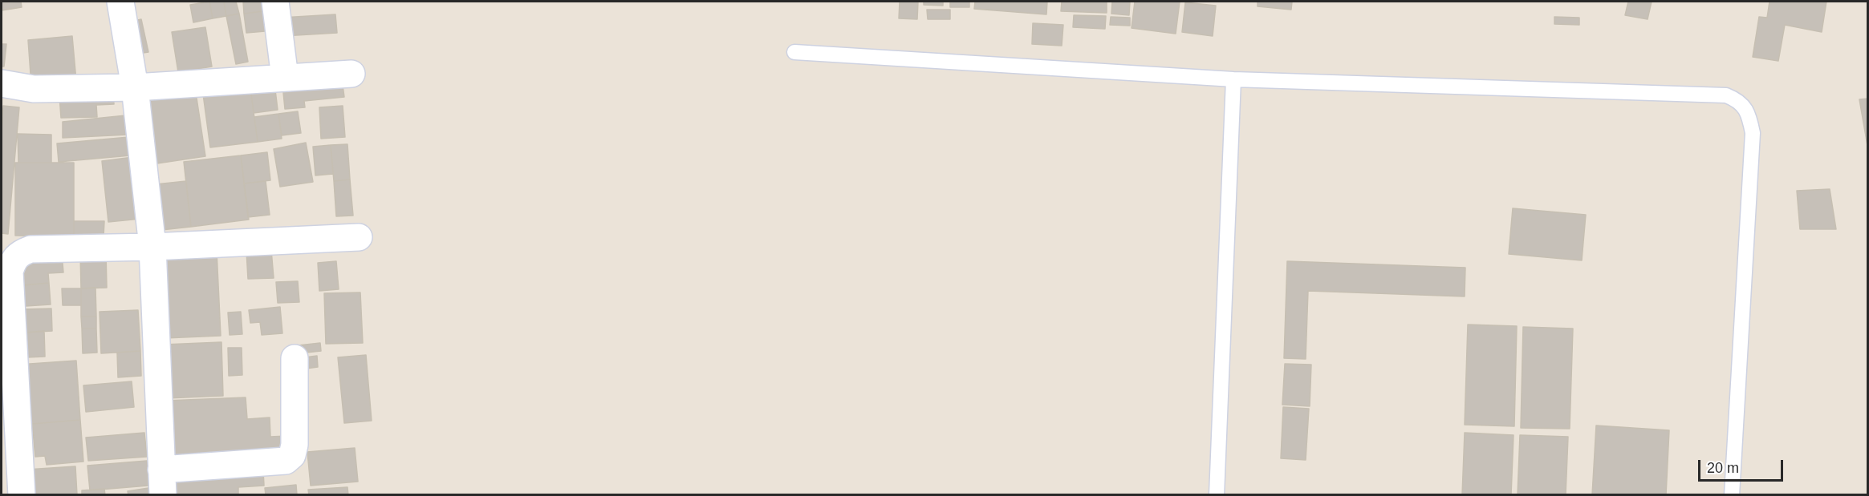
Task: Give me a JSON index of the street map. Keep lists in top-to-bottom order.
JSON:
{
  "scale_bar": "20 m"
}
